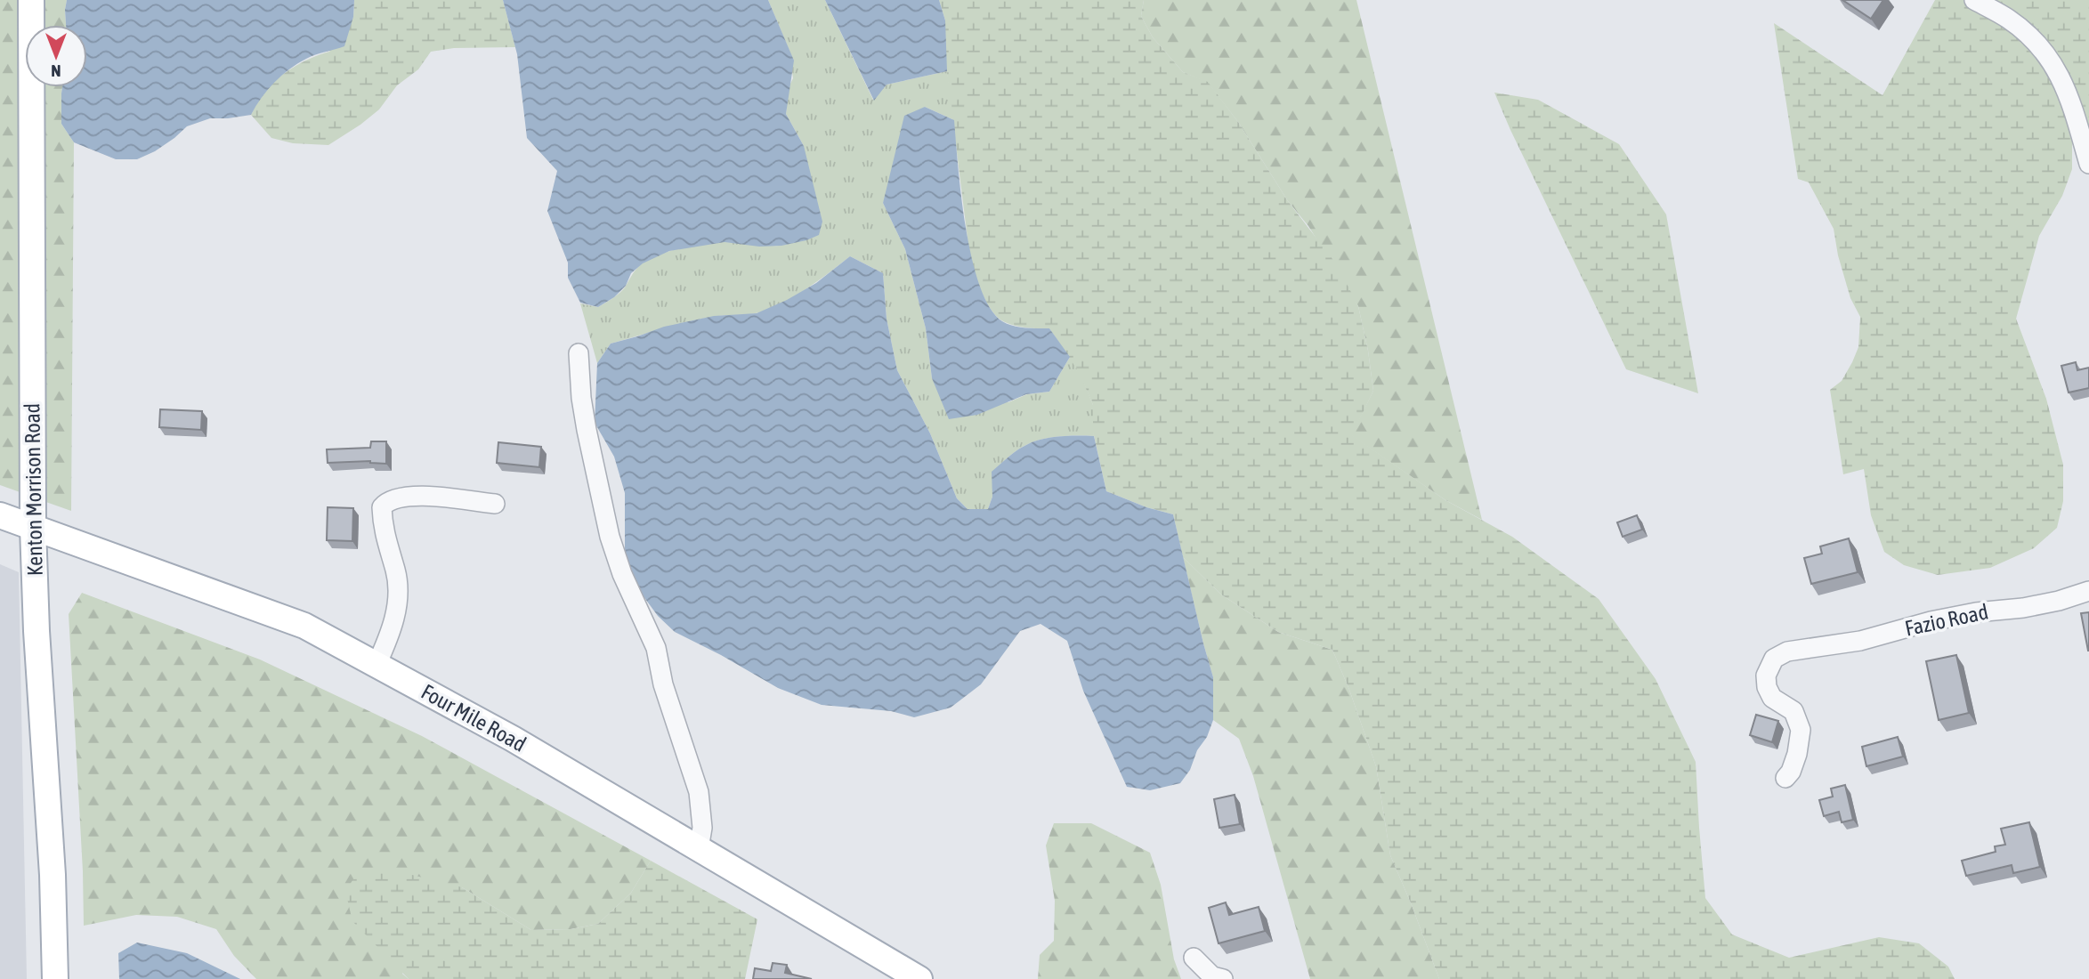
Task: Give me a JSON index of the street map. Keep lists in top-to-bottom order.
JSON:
{
  "streets": {
    "main road": ["Kenton Morrison Road", "Four Mile Road"],
    "street": ["Fazio Road"]
  },
  "crossings": [
    ["Kenton Morrison Road", "Four Mile Road"]
  ],
  "north": "bottom"
}
